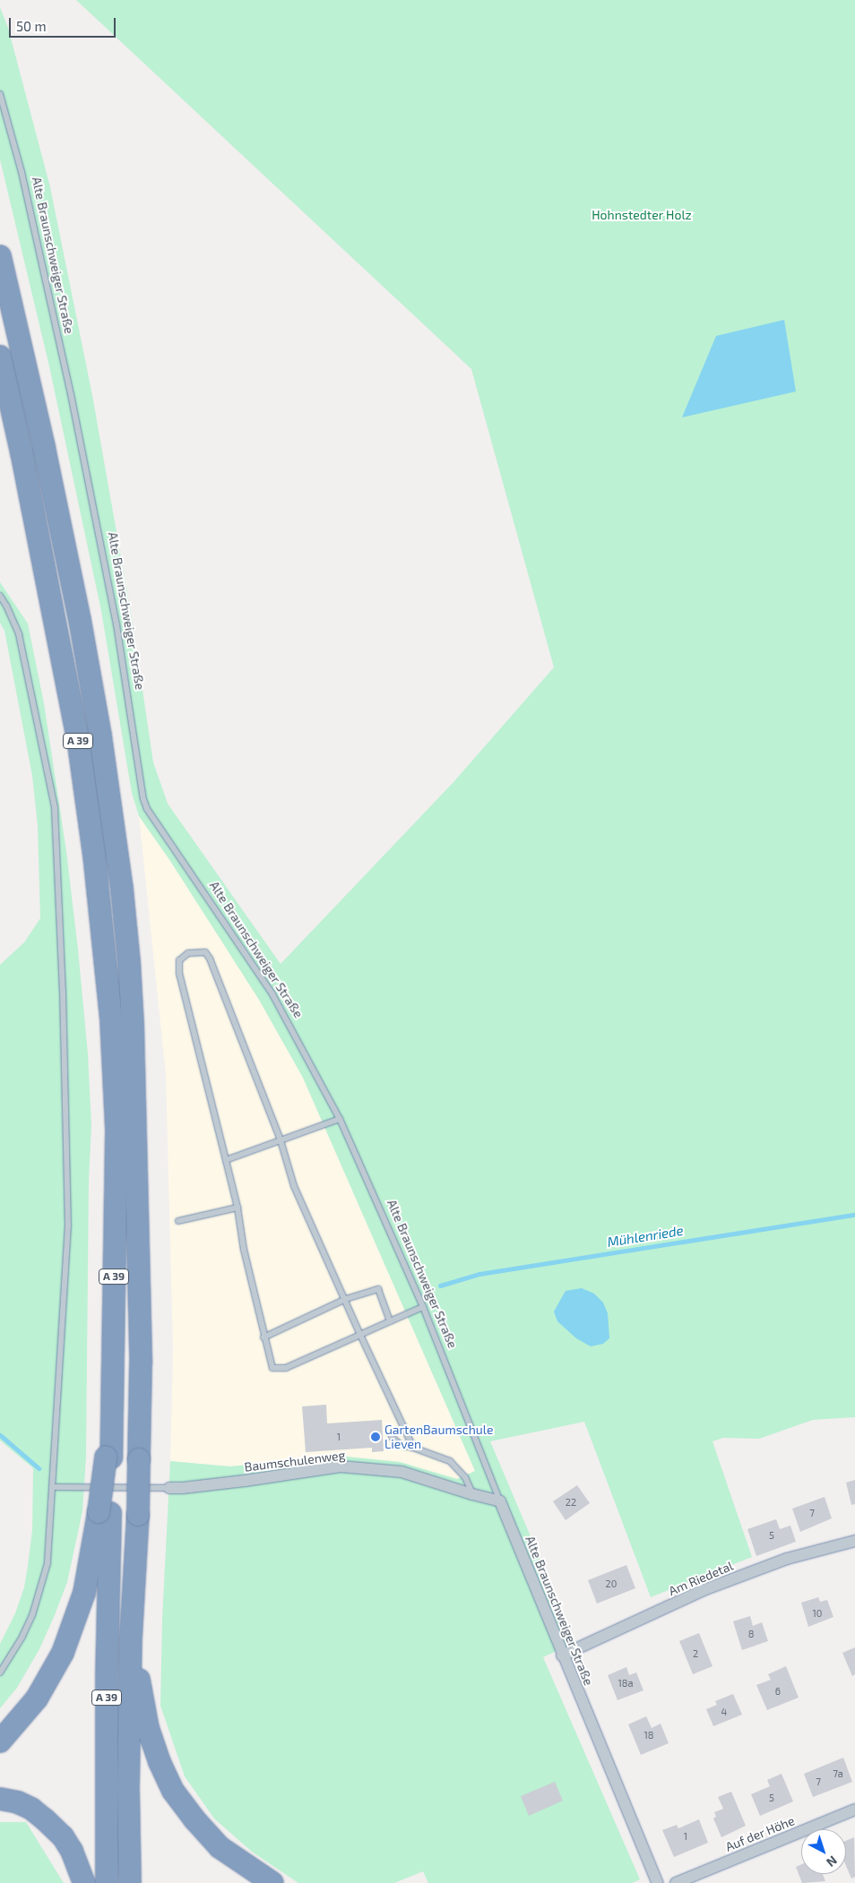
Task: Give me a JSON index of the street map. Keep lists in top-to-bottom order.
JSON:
{
  "streets": {
    "highway": ["A 39"],
    "street": [
      "Alte Braunschweiger Straße",
      "Baumschulenweg",
      "Am Riedetal",
      "Auf der Höhe"
    ]
  },
  "crossings": [
    ["Alte Braunschweiger Straße", "Baumschulenweg"],
    ["Alte Braunschweiger Straße", "Am Riedetal"]
  ],
  "water": ["Mühlenriede"],
  "parks": ["Hohnstedter Holz"],
  "places": ["GartenBaumschule Lieven"],
  "house_numbers": [
    "1",
    "22",
    "7",
    "5",
    "20",
    "10",
    "8",
    "2",
    "18a",
    "6",
    "4",
    "18",
    "7a",
    "7",
    "5",
    "1"
  ],
  "scale_bar": "50 m",
  "north": "bottom right"
}
